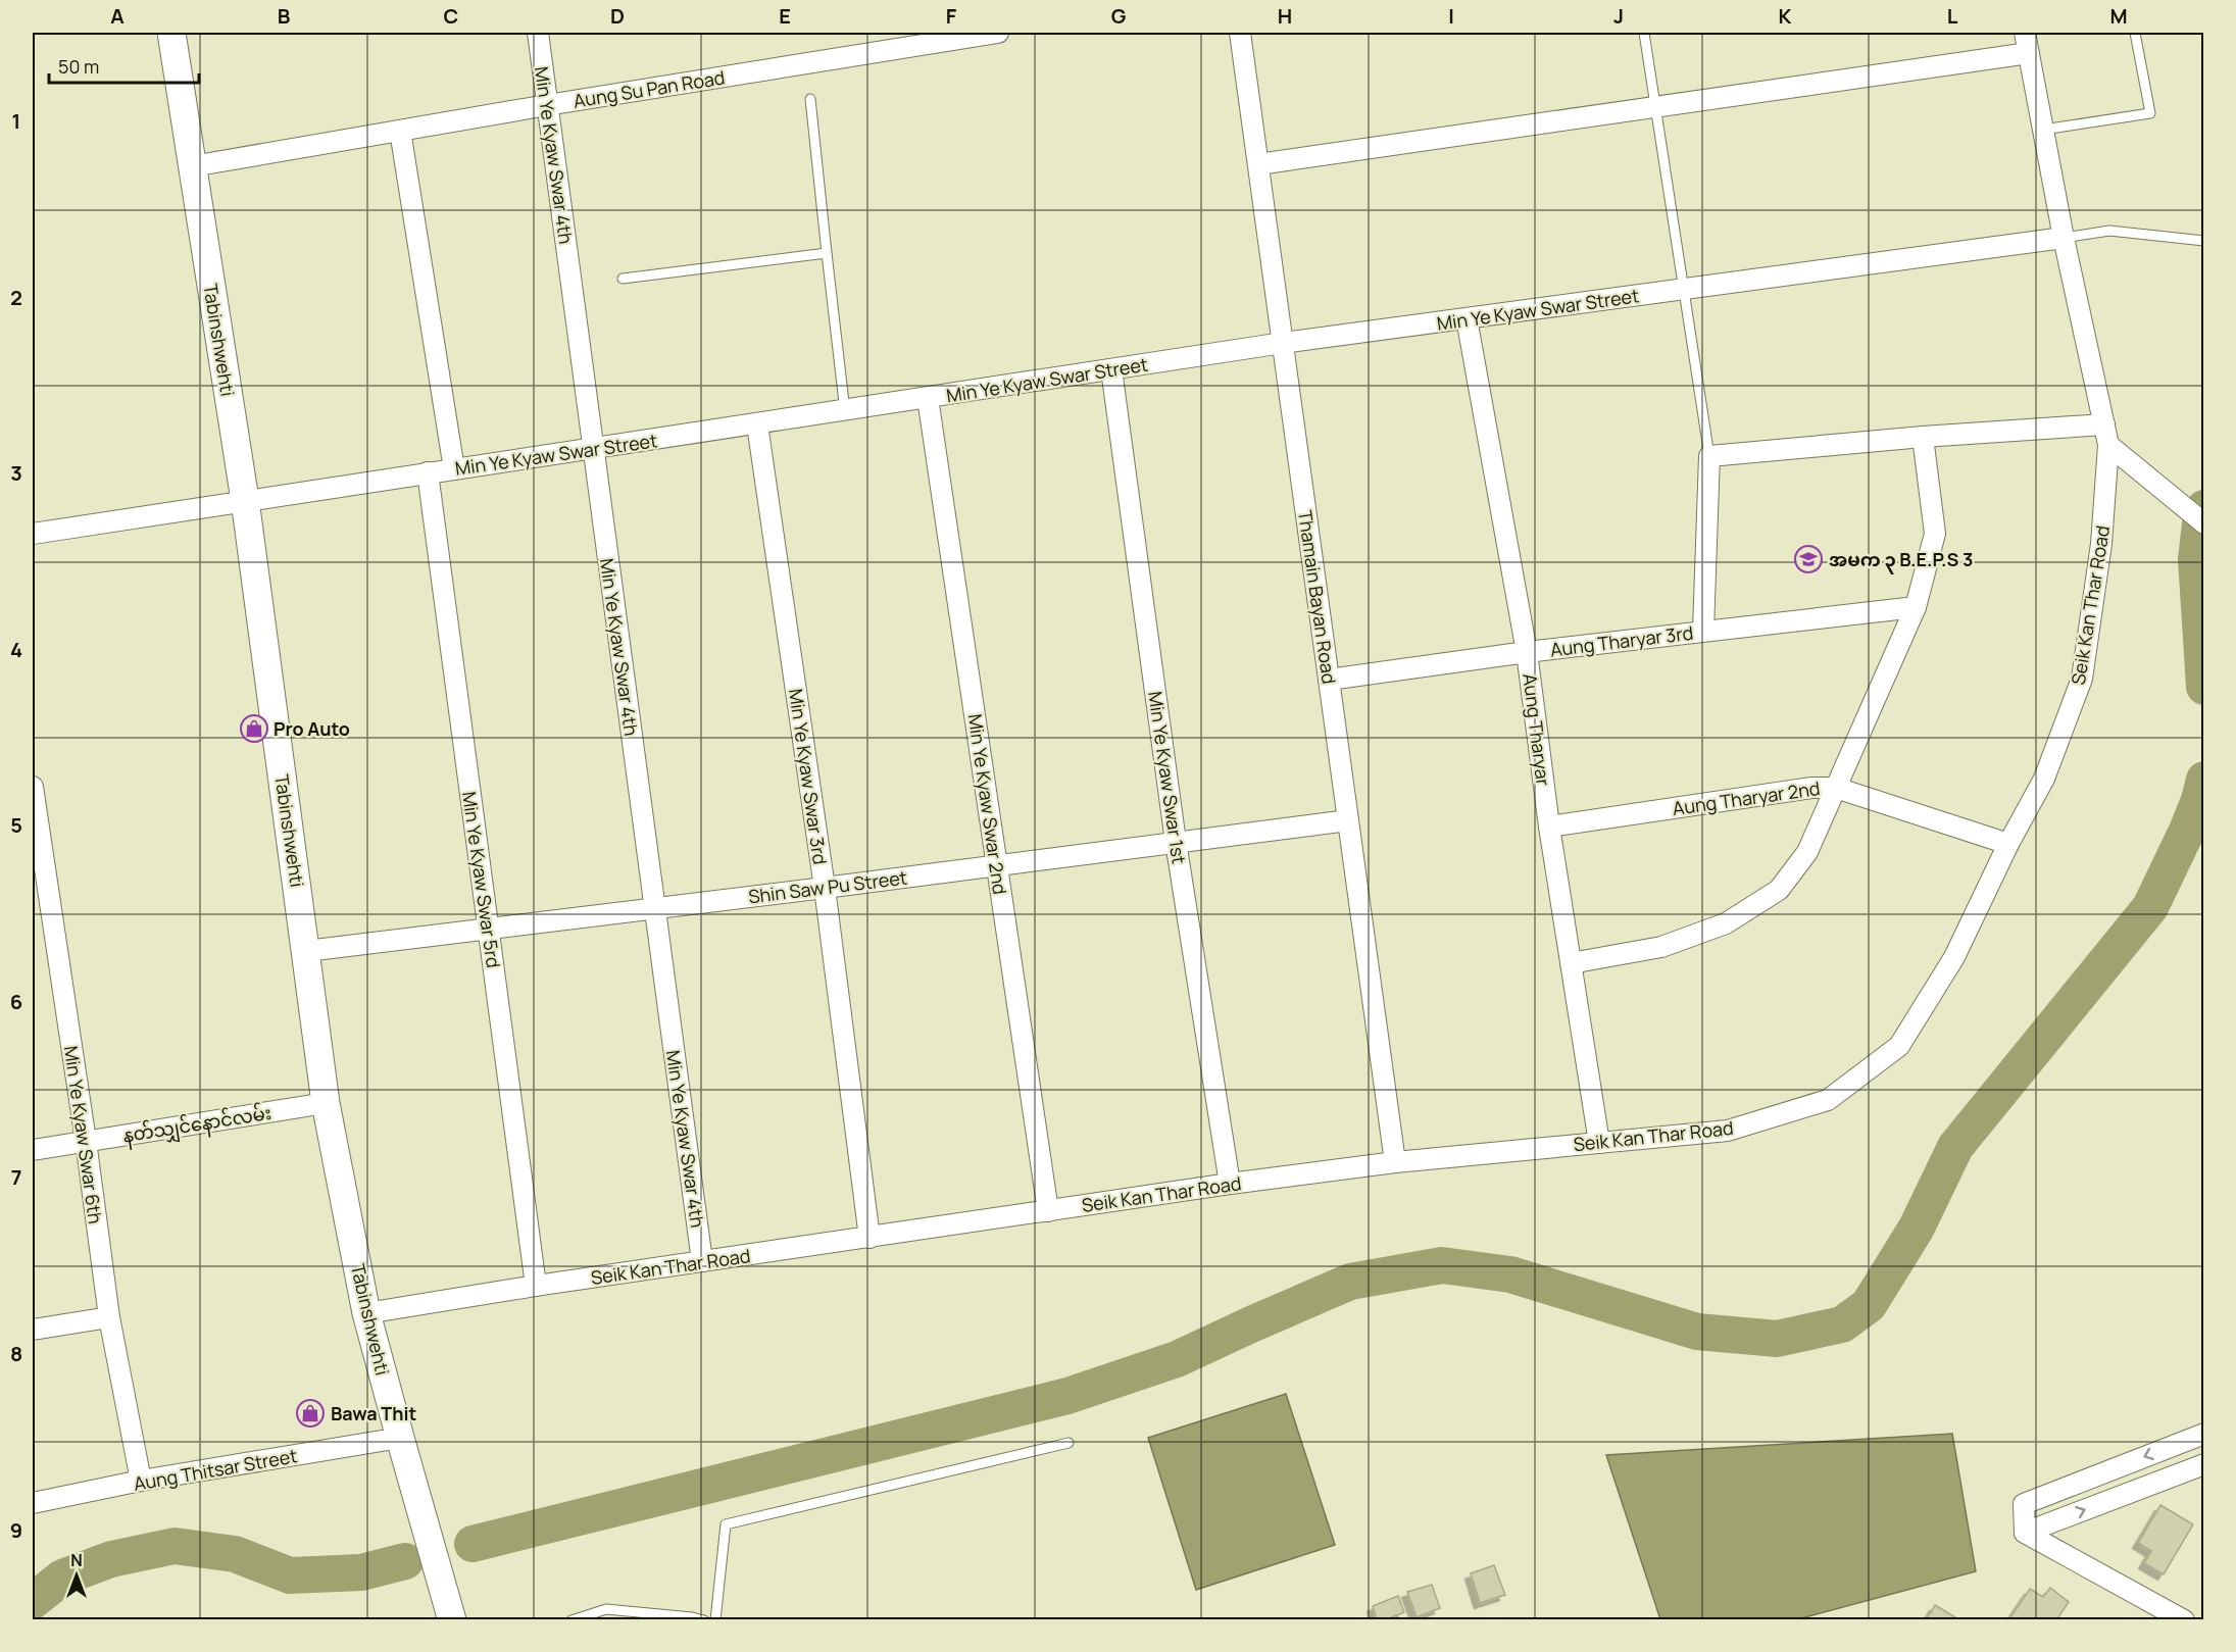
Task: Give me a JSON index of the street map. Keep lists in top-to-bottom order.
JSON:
{
  "streets": {
    "main road": ["Tabinshwehti"],
    "street": [
      "Aung Su Pan Road",
      "Min Ye Kyaw Swar 4th",
      "Min Ye Kyaw Swar Street",
      "Thamain Bayan Road",
      "Seik Kan Thar Road",
      "Aung Tharyar 3rd",
      "Aung Tharyar",
      "Min Ye Kyaw Swar 3rd",
      "Min Ye Kyaw Swar 1st",
      "Aung Tharyar 2nd",
      "Min Ye Kyaw Swar 2nd",
      "Min Ye Kyaw Swar 5rd",
      "Shin Saw Pu Street",
      "နတ်သျှင်နောင်လမ်း",
      "Min Ye Kyaw Swar 6th",
      "Aung Thitsar Street"
    ]
  },
  "crossings": [
    ["Aung Su Pan Road", "Min Ye Kyaw Swar 4th"],
    ["Aung Su Pan Road", "Tabinshwehti"],
    ["Min Ye Kyaw Swar 4th", "Min Ye Kyaw Swar Street"],
    ["Min Ye Kyaw Swar 4th", "Seik Kan Thar Road"],
    ["Min Ye Kyaw Swar 4th", "Shin Saw Pu Street"],
    ["Min Ye Kyaw Swar Street", "Tabinshwehti"],
    ["Min Ye Kyaw Swar Street", "Thamain Bayan Road"],
    ["Min Ye Kyaw Swar Street", "Seik Kan Thar Road"],
    ["Min Ye Kyaw Swar Street", "Aung Tharyar"],
    ["Min Ye Kyaw Swar Street", "Min Ye Kyaw Swar 3rd"],
    ["Min Ye Kyaw Swar Street", "Min Ye Kyaw Swar 1st"],
    ["Min Ye Kyaw Swar Street", "Min Ye Kyaw Swar 2nd"],
    ["Min Ye Kyaw Swar Street", "Min Ye Kyaw Swar 5rd"],
    ["Tabinshwehti", "Seik Kan Thar Road"],
    ["Tabinshwehti", "Shin Saw Pu Street"],
    ["Tabinshwehti", "နတ်သျှင်နောင်လမ်း"],
    ["Tabinshwehti", "Aung Thitsar Street"],
    ["Thamain Bayan Road", "Seik Kan Thar Road"],
    ["Thamain Bayan Road", "Aung Tharyar 3rd"],
    ["Thamain Bayan Road", "Shin Saw Pu Street"],
    ["Seik Kan Thar Road", "Aung Tharyar"],
    ["Seik Kan Thar Road", "Min Ye Kyaw Swar 3rd"],
    ["Seik Kan Thar Road", "Min Ye Kyaw Swar 1st"],
    ["Seik Kan Thar Road", "Aung Tharyar 2nd"],
    ["Seik Kan Thar Road", "Min Ye Kyaw Swar 2nd"],
    ["Seik Kan Thar Road", "Min Ye Kyaw Swar 5rd"],
    ["Aung Tharyar 3rd", "Aung Tharyar"],
    ["Aung Tharyar", "Aung Tharyar 2nd"],
    ["Min Ye Kyaw Swar 3rd", "Shin Saw Pu Street"],
    ["Min Ye Kyaw Swar 1st", "Shin Saw Pu Street"],
    ["Min Ye Kyaw Swar 2nd", "Shin Saw Pu Street"],
    ["Min Ye Kyaw Swar 5rd", "Shin Saw Pu Street"],
    ["နတ်သျှင်နောင်လမ်း", "Min Ye Kyaw Swar 6th"],
    ["Min Ye Kyaw Swar 6th", "Aung Thitsar Street"]
  ],
  "places": {
    "school or university": ["အမက ၃ B.E.P.S 3"],
    "shop": ["Pro Auto", "Bawa Thit"]
  },
  "scale_bar": "50 m",
  "north": "top",
  "grid": {
    "columns": [
      "A",
      "B",
      "C",
      "D",
      "E",
      "F",
      "G",
      "H",
      "I",
      "J",
      "K",
      "L",
      "M"
    ],
    "rows": [
      "1",
      "2",
      "3",
      "4",
      "5",
      "6",
      "7",
      "8",
      "9"
    ]
  }
}
